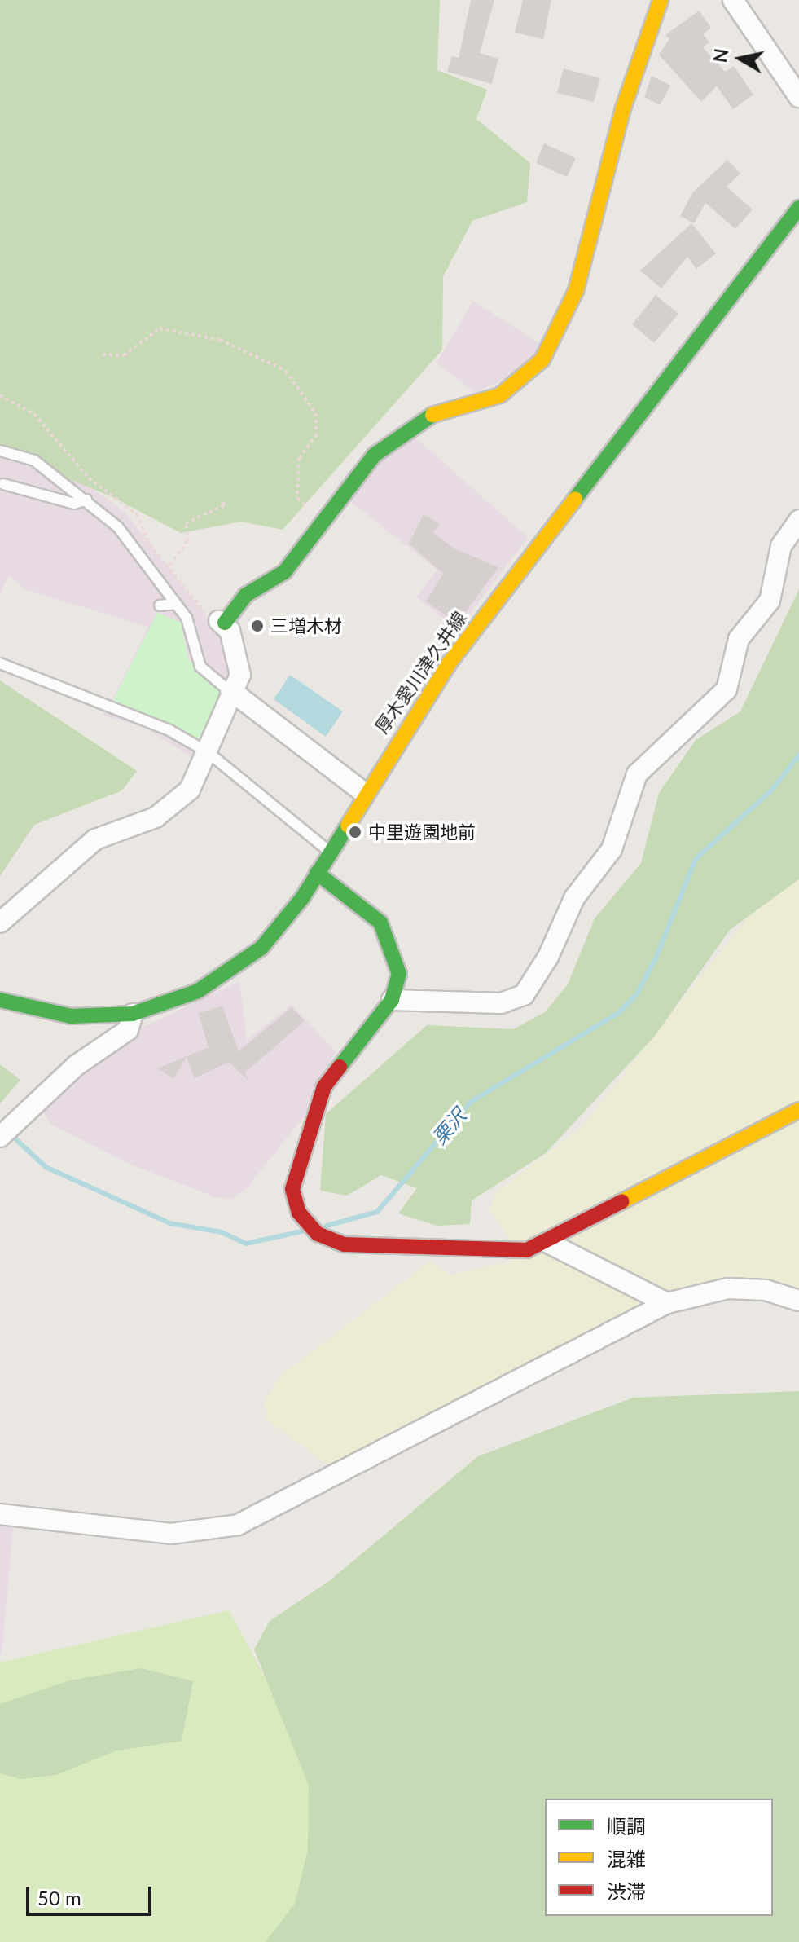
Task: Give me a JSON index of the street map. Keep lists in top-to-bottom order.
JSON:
{
  "streets": {
    "street": ["厚木愛川津久井線"]
  },
  "water": ["栗沢"],
  "places": ["三増木材", "中里遊園地前"],
  "legend": ["順調", "混雑", "渋滞"],
  "scale_bar": "50 m",
  "north": "left"
}
